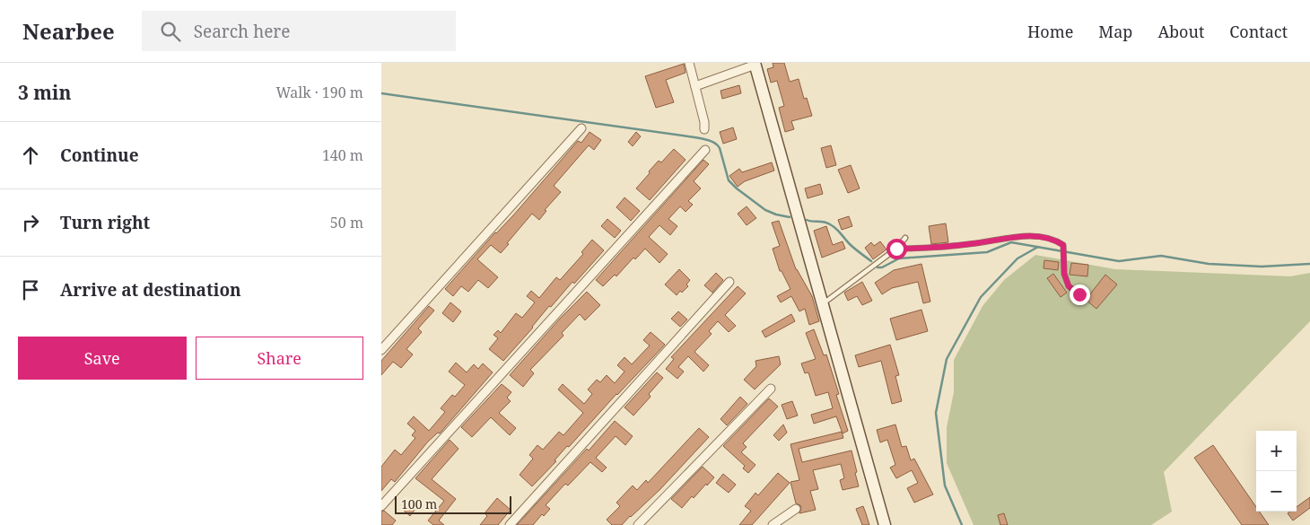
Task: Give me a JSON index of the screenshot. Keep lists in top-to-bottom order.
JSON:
{
  "scale_bar": "100 m",
  "page": {
    "header": "Nearbee",
    "search": "Search here",
    "nav": [
      "Home",
      "Map",
      "About",
      "Contact"
    ],
    "heading": ["3 min", "Walk · 190 m"],
    "list": [
      ["Continue", "140 m"],
      ["Turn right", "50 m"],
      "Arrive at destination"
    ],
    "buttons": ["Save", "Share"],
    "map_buttons": ["+", "−"],
    "scale": "100 m"
  }
}
